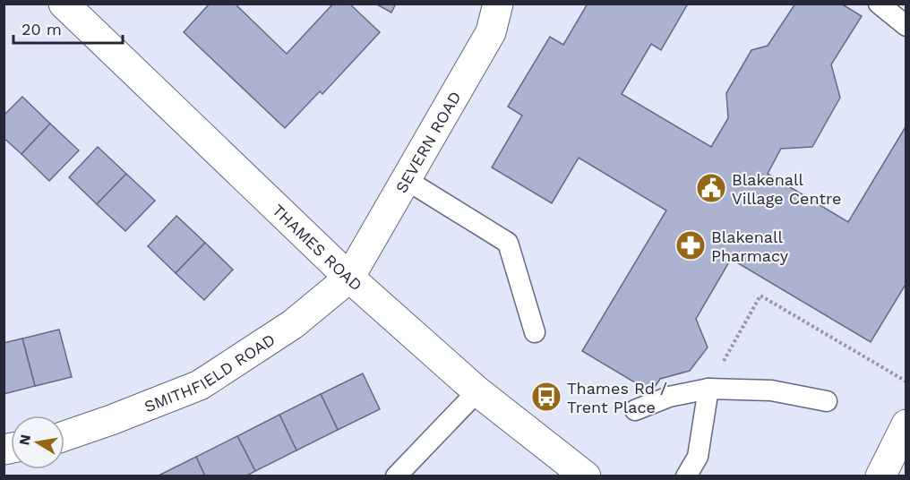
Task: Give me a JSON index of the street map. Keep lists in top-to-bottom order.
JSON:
{
  "streets": {
    "street": ["SEVERN ROAD", "THAMES ROAD", "SMITHFIELD ROAD"]
  },
  "crossings": [
    ["SEVERN ROAD", "THAMES ROAD"],
    ["SEVERN ROAD", "SMITHFIELD ROAD"],
    ["THAMES ROAD", "SMITHFIELD ROAD"]
  ],
  "places": {
    "public building": ["Blakenall Village Centre"],
    "pharmacy": ["Blakenall Pharmacy"],
    "bus stop": ["Thames Rd / Trent Place"]
  },
  "scale_bar": "20 m",
  "north": "left"
}
